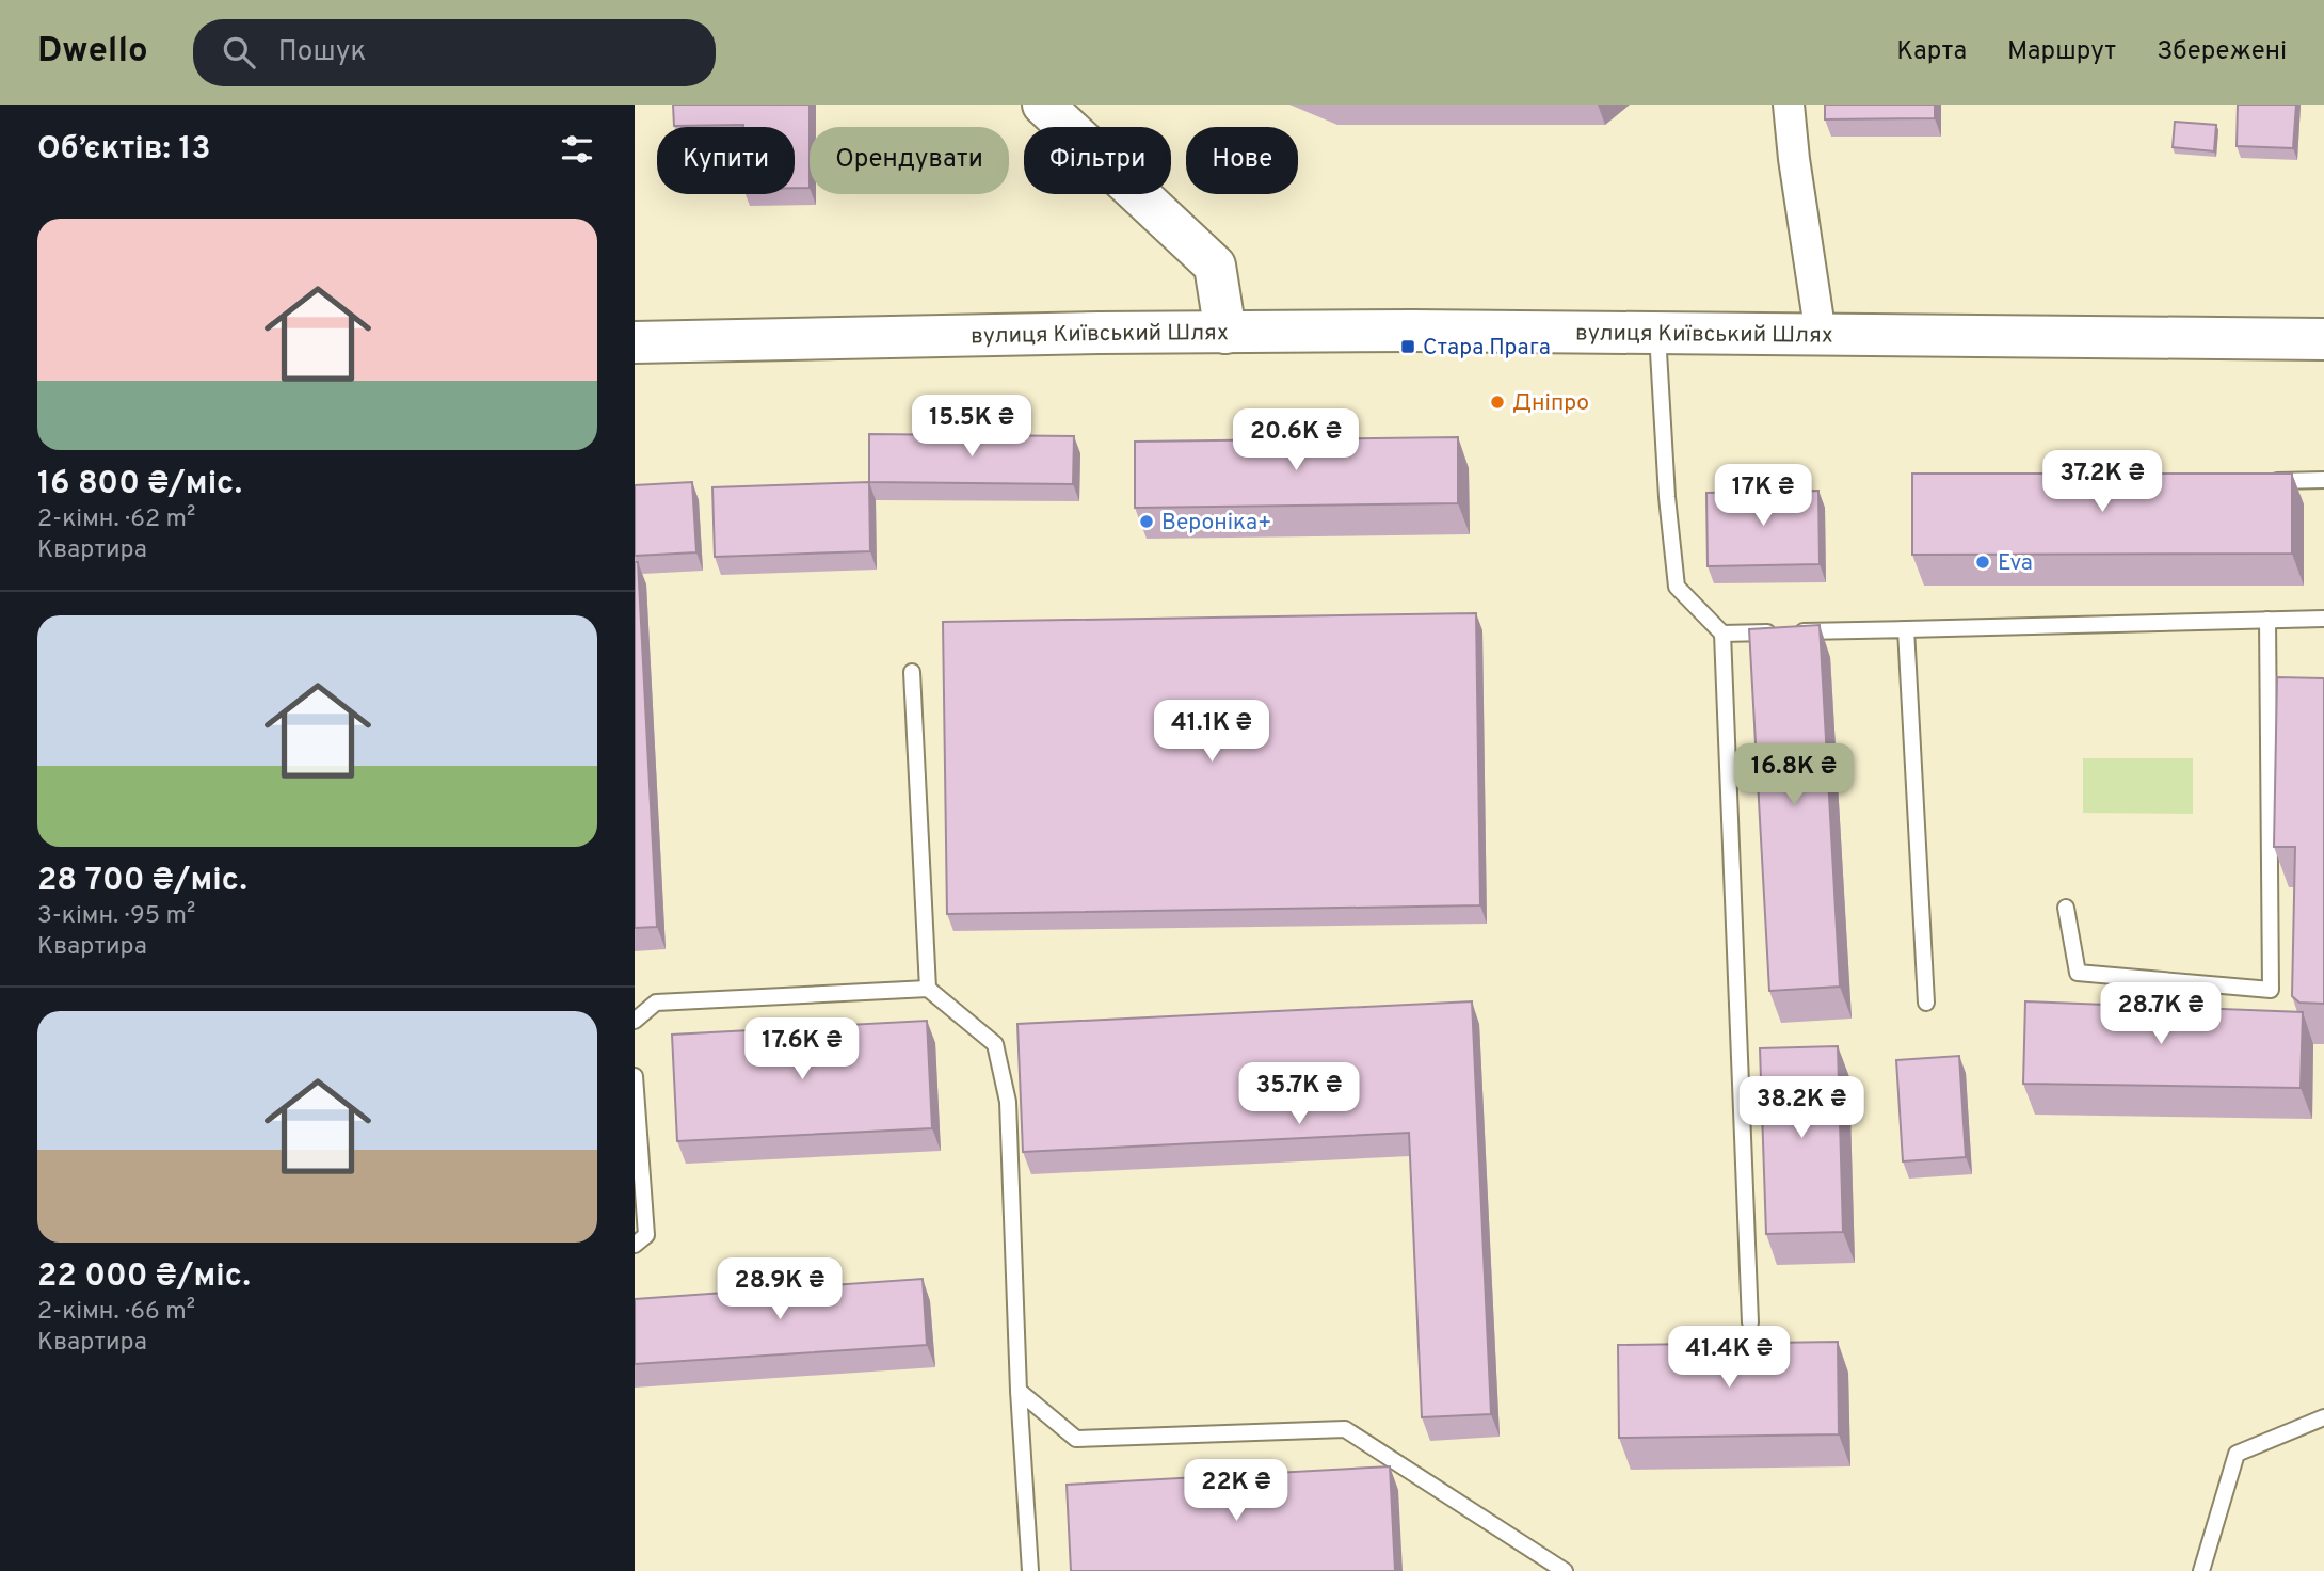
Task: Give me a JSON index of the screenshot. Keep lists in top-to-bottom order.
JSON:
{
  "streets": {
    "main road": ["вулиця Київський Шлях"]
  },
  "places": {
    "transit": ["Стара Прага"],
    "other": ["Дніпро", "Вероніка+", "Eva"]
  },
  "page": {
    "header": "Dwello",
    "search": "Пошук",
    "nav": ["Карта", "Маршрут", "Збережені"],
    "heading": "Об’єктів: 13",
    "chip": [
      "Купити",
      "Орендувати",
      "Фільтри",
      "Нове"
    ],
    "list": [
      {
        "name": "16 800 ₴/міс.",
        "note": "2-кімн. · 62 m² · Квартира"
      },
      {
        "name": "28 700 ₴/міс.",
        "note": "3-кімн. · 95 m² · Квартира"
      },
      {
        "name": "22 000 ₴/міс.",
        "note": "2-кімн. · 66 m² · Квартира"
      }
    ],
    "price": [
      "15.5K ₴",
      "20.6K ₴",
      "37.2K ₴",
      "17K ₴",
      "41.1K ₴",
      "16.8K ₴",
      "28.7K ₴",
      "17.6K ₴",
      "35.7K ₴",
      "38.2K ₴",
      "28.9K ₴",
      "41.4K ₴",
      "22K ₴"
    ]
  }
}
